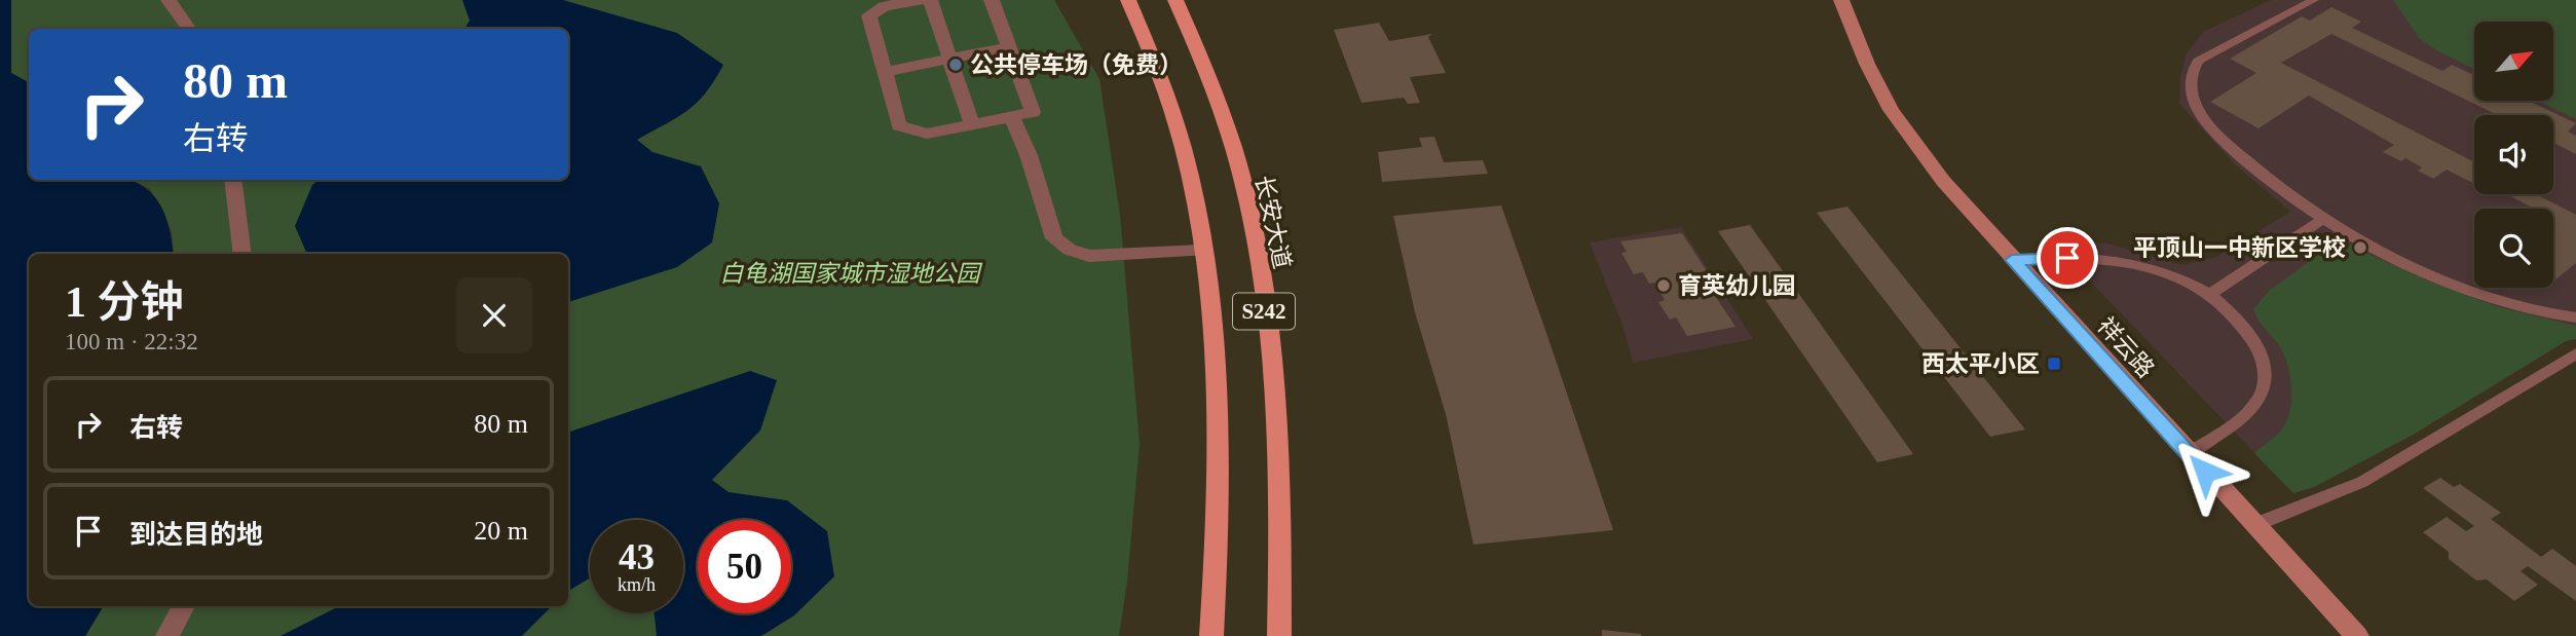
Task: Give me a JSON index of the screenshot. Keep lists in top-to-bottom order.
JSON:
{
  "streets": {
    "main road": ["长安大道", "S242", "祥云路"]
  },
  "parks": ["白龟湖国家城市湿地公园"],
  "places": {
    "other": ["公共停车场（免费）", "平顶山一中新区学校", "育英幼儿园"],
    "transit": ["西太平小区"]
  },
  "north": "top right",
  "page": {
    "turn": ["80 m", "右转"],
    "heading": ["1 分钟", "100 m · 22:32"],
    "list": [
      {
        "name": "右转",
        "value": "80 m"
      },
      {
        "name": "到达目的地",
        "value": "20 m"
      }
    ],
    "speed": "43 km/h",
    "limit": "50"
  }
}
